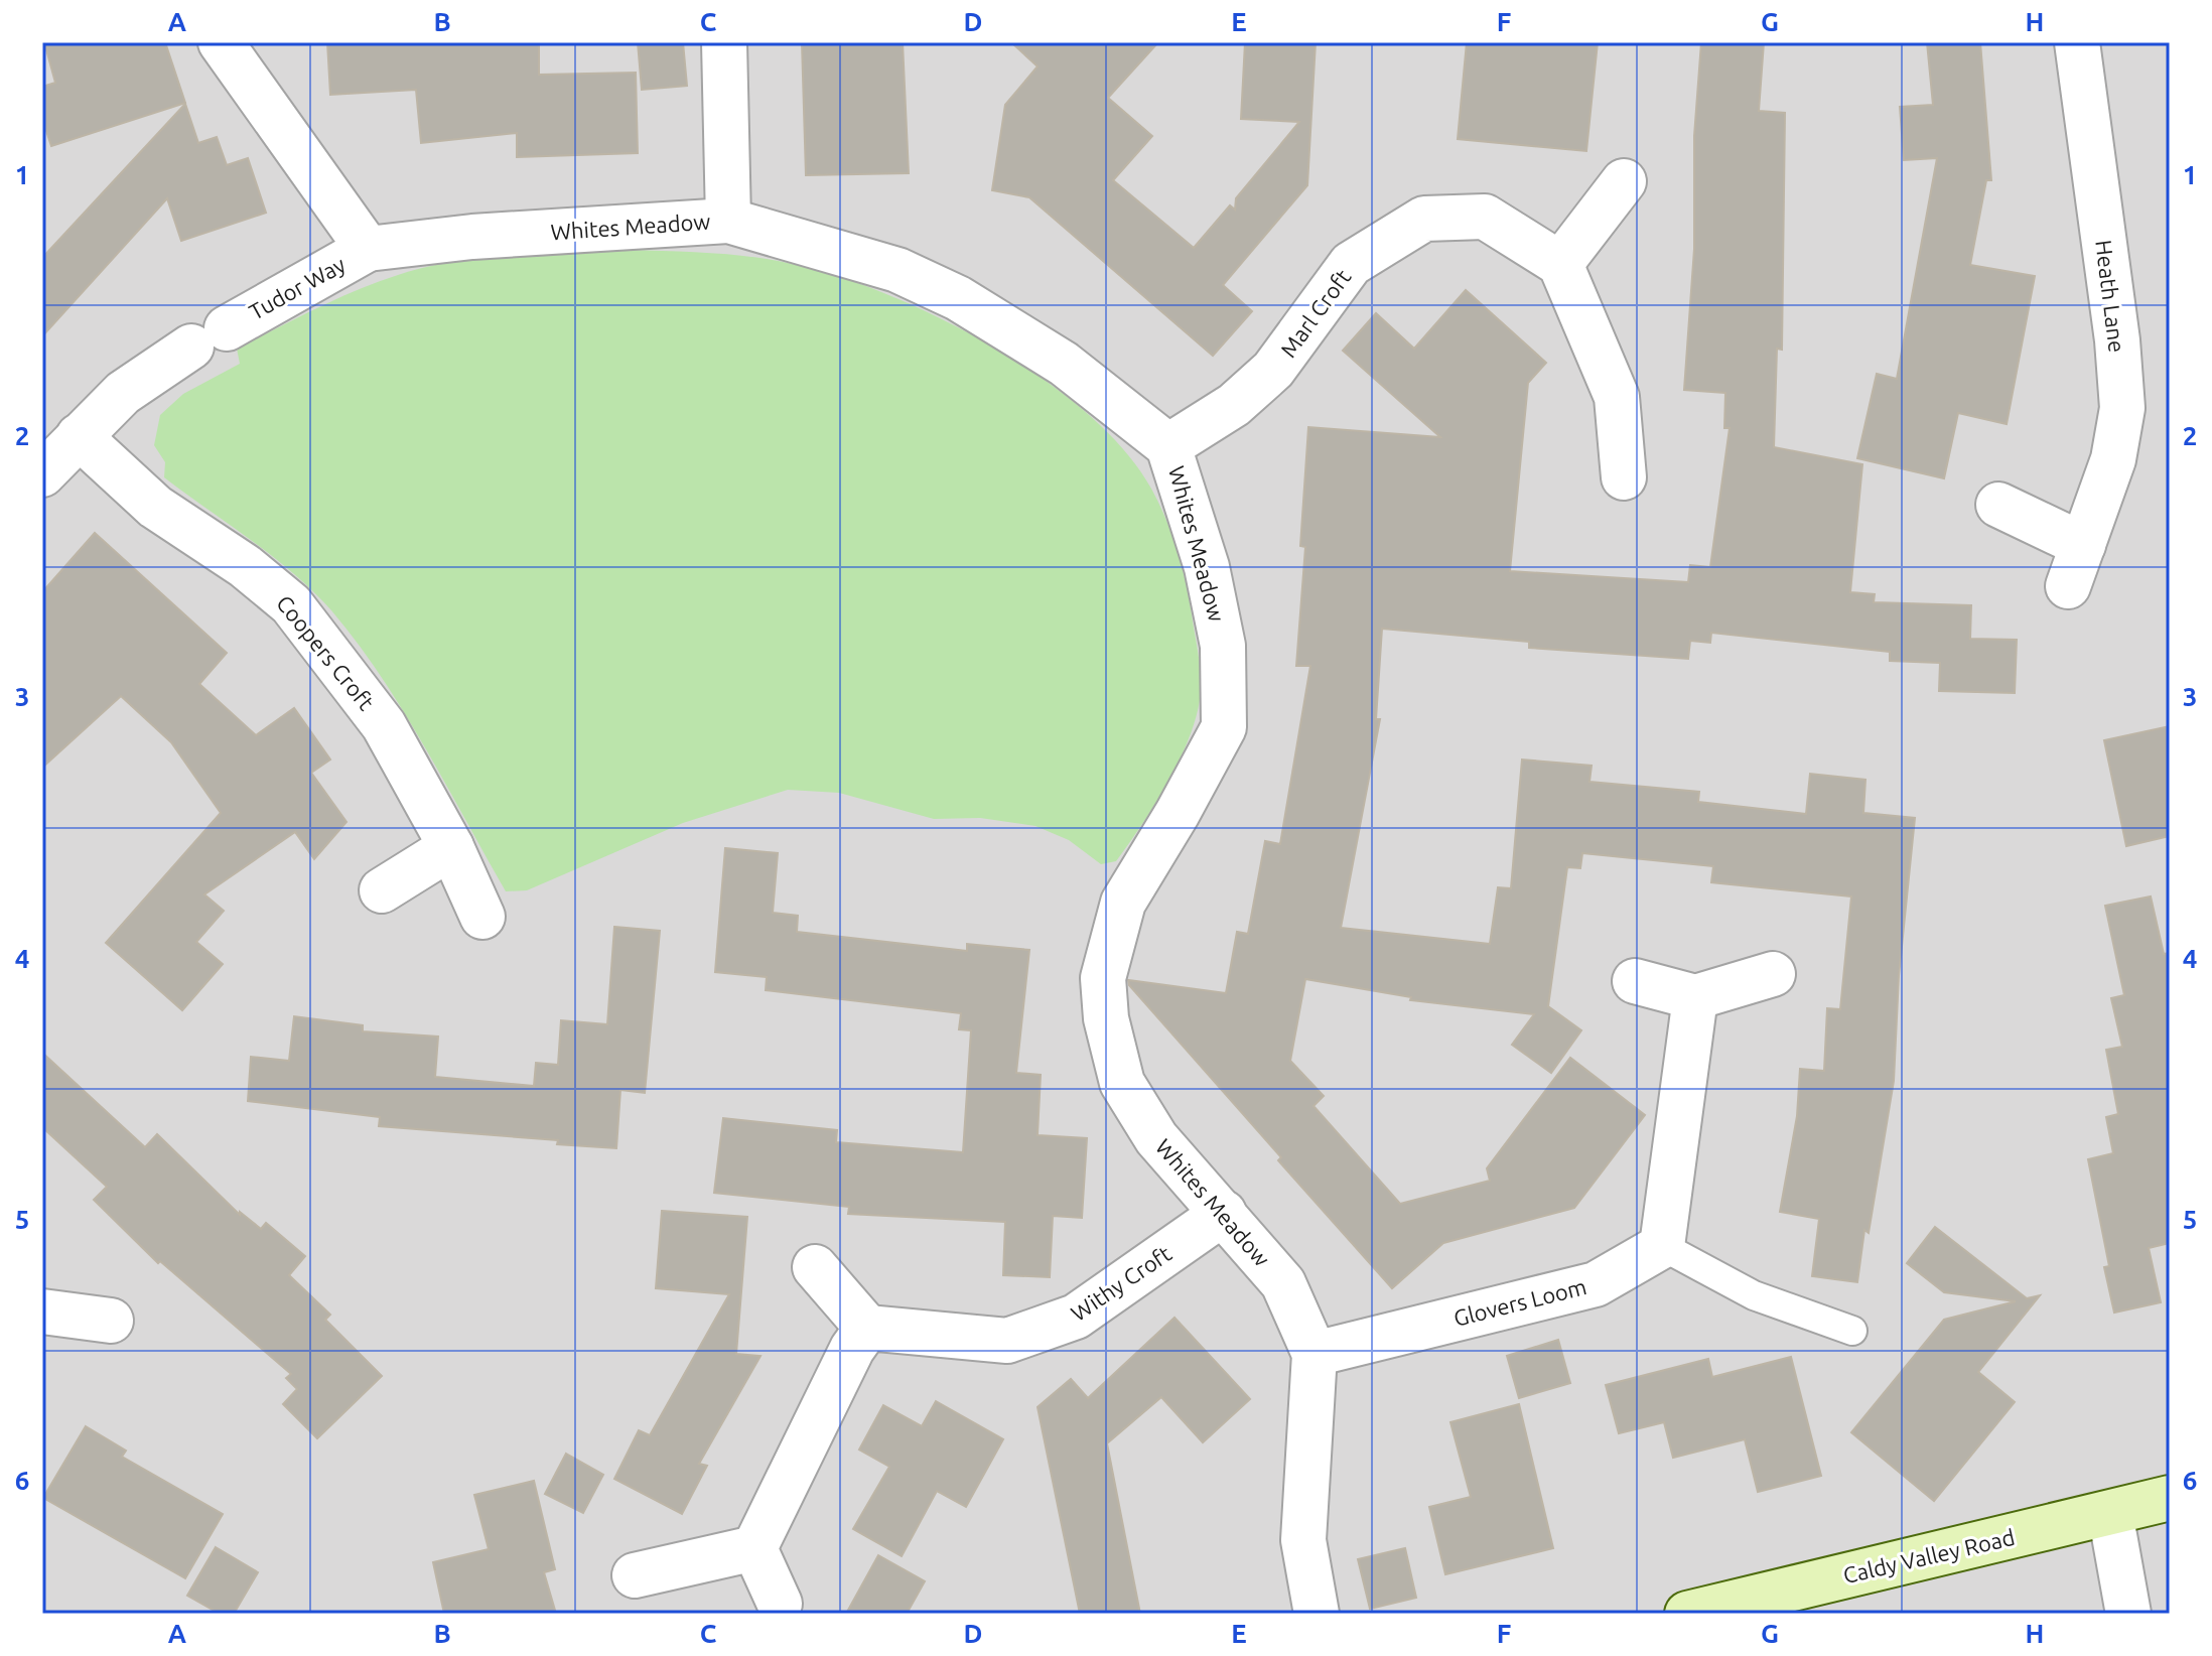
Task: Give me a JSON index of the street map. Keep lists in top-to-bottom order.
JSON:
{
  "streets": {
    "street": [
      "Whites Meadow",
      "Tudor Way",
      "Heath Lane",
      "Marl Croft",
      "Coopers Croft",
      "Withy Croft",
      "Glovers Loom",
      "Caldy Valley Road"
    ]
  },
  "crossings": [
    ["Whites Meadow", "Tudor Way"],
    ["Whites Meadow", "Marl Croft"],
    ["Whites Meadow", "Withy Croft"],
    ["Whites Meadow", "Glovers Loom"],
    ["Tudor Way", "Coopers Croft"]
  ],
  "grid": {
    "columns": [
      "A",
      "B",
      "C",
      "D",
      "E",
      "F",
      "G",
      "H"
    ],
    "rows": [
      "1",
      "2",
      "3",
      "4",
      "5",
      "6"
    ]
  }
}
